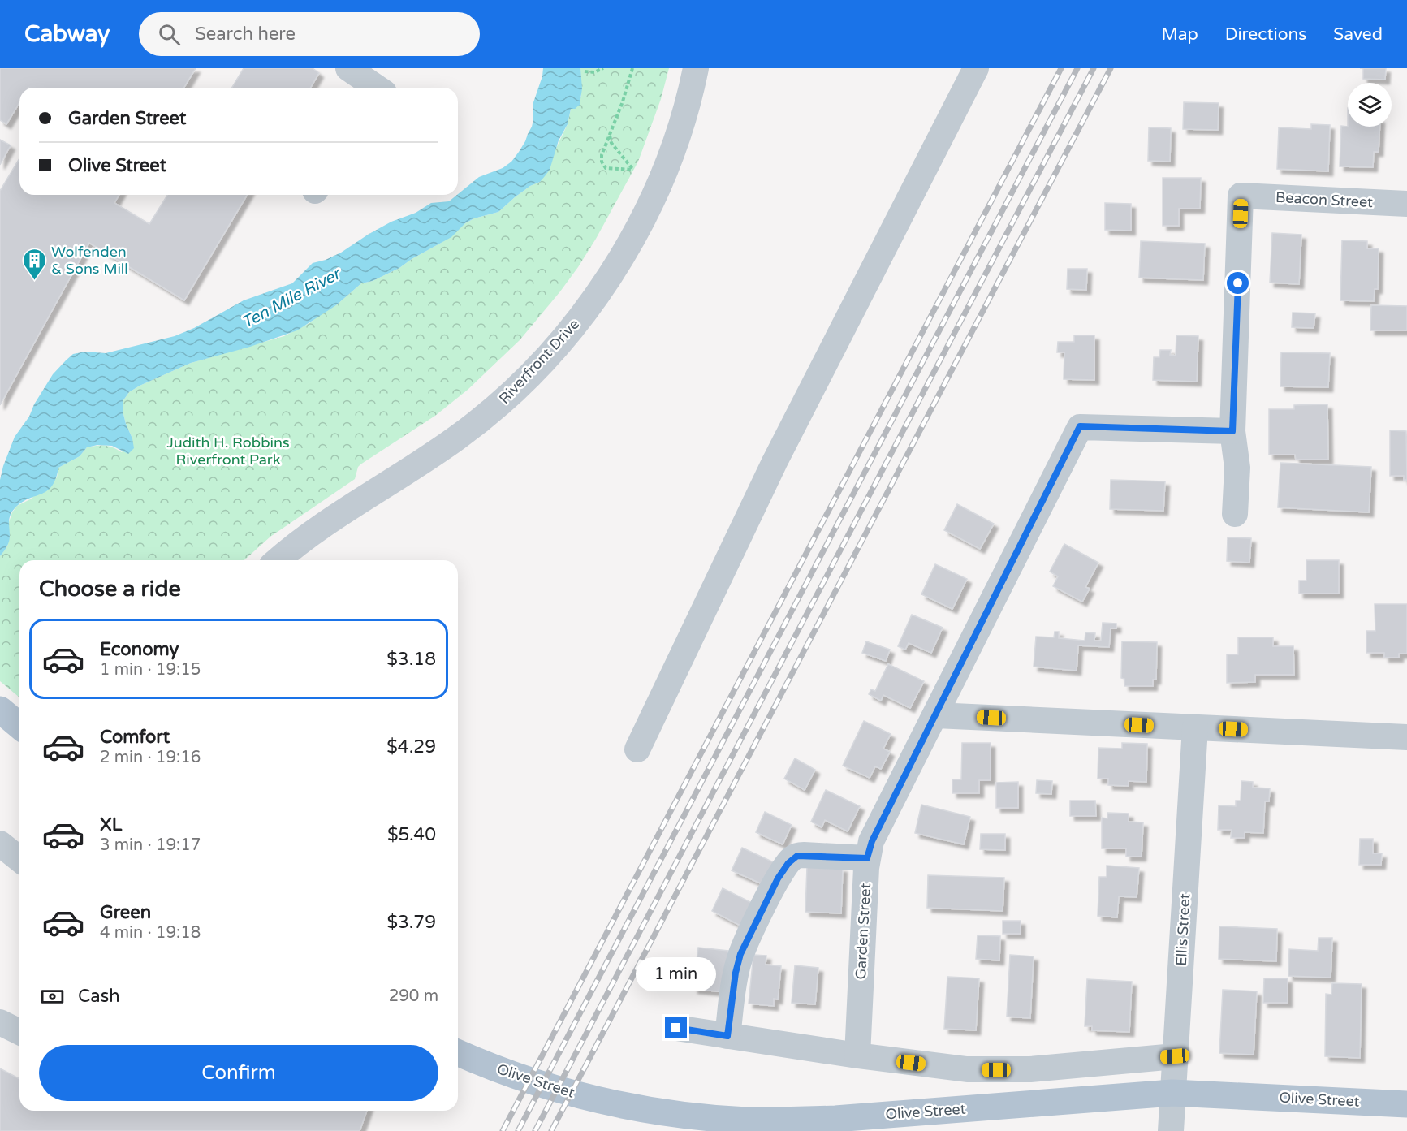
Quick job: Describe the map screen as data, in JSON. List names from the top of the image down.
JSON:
{
  "streets": {
    "main road": ["Olive Street"],
    "street": [
      "Beacon Street",
      "Riverfront Drive",
      "Ellis Street",
      "Garden Street"
    ]
  },
  "crossings": [
    ["Beacon Street", "Garden Street"],
    ["Ellis Street", "Olive Street"]
  ],
  "water": ["Ten Mile River"],
  "parks": ["Judith H. Robbins Riverfront Park"],
  "places": {
    "building": ["Wolfenden & Sons Mill"]
  },
  "page": {
    "header": "Cabway",
    "search": "Search here",
    "nav": ["Map", "Directions", "Saved"],
    "banner": ["Garden Street", "Olive Street"],
    "heading": "Choose a ride",
    "list": [
      {
        "name": "Economy",
        "note": "1 min · 19:15",
        "value": "$3.18"
      },
      {
        "name": "Comfort",
        "note": "2 min · 19:16",
        "value": "$4.29"
      },
      {
        "name": "XL",
        "note": "3 min · 19:17",
        "value": "$5.40"
      },
      {
        "name": "Green",
        "note": "4 min · 19:18",
        "value": "$3.79"
      }
    ],
    "bubble": "1 min",
    "pay": ["Cash", "290 m"],
    "buttons": "Confirm"
  }
}
